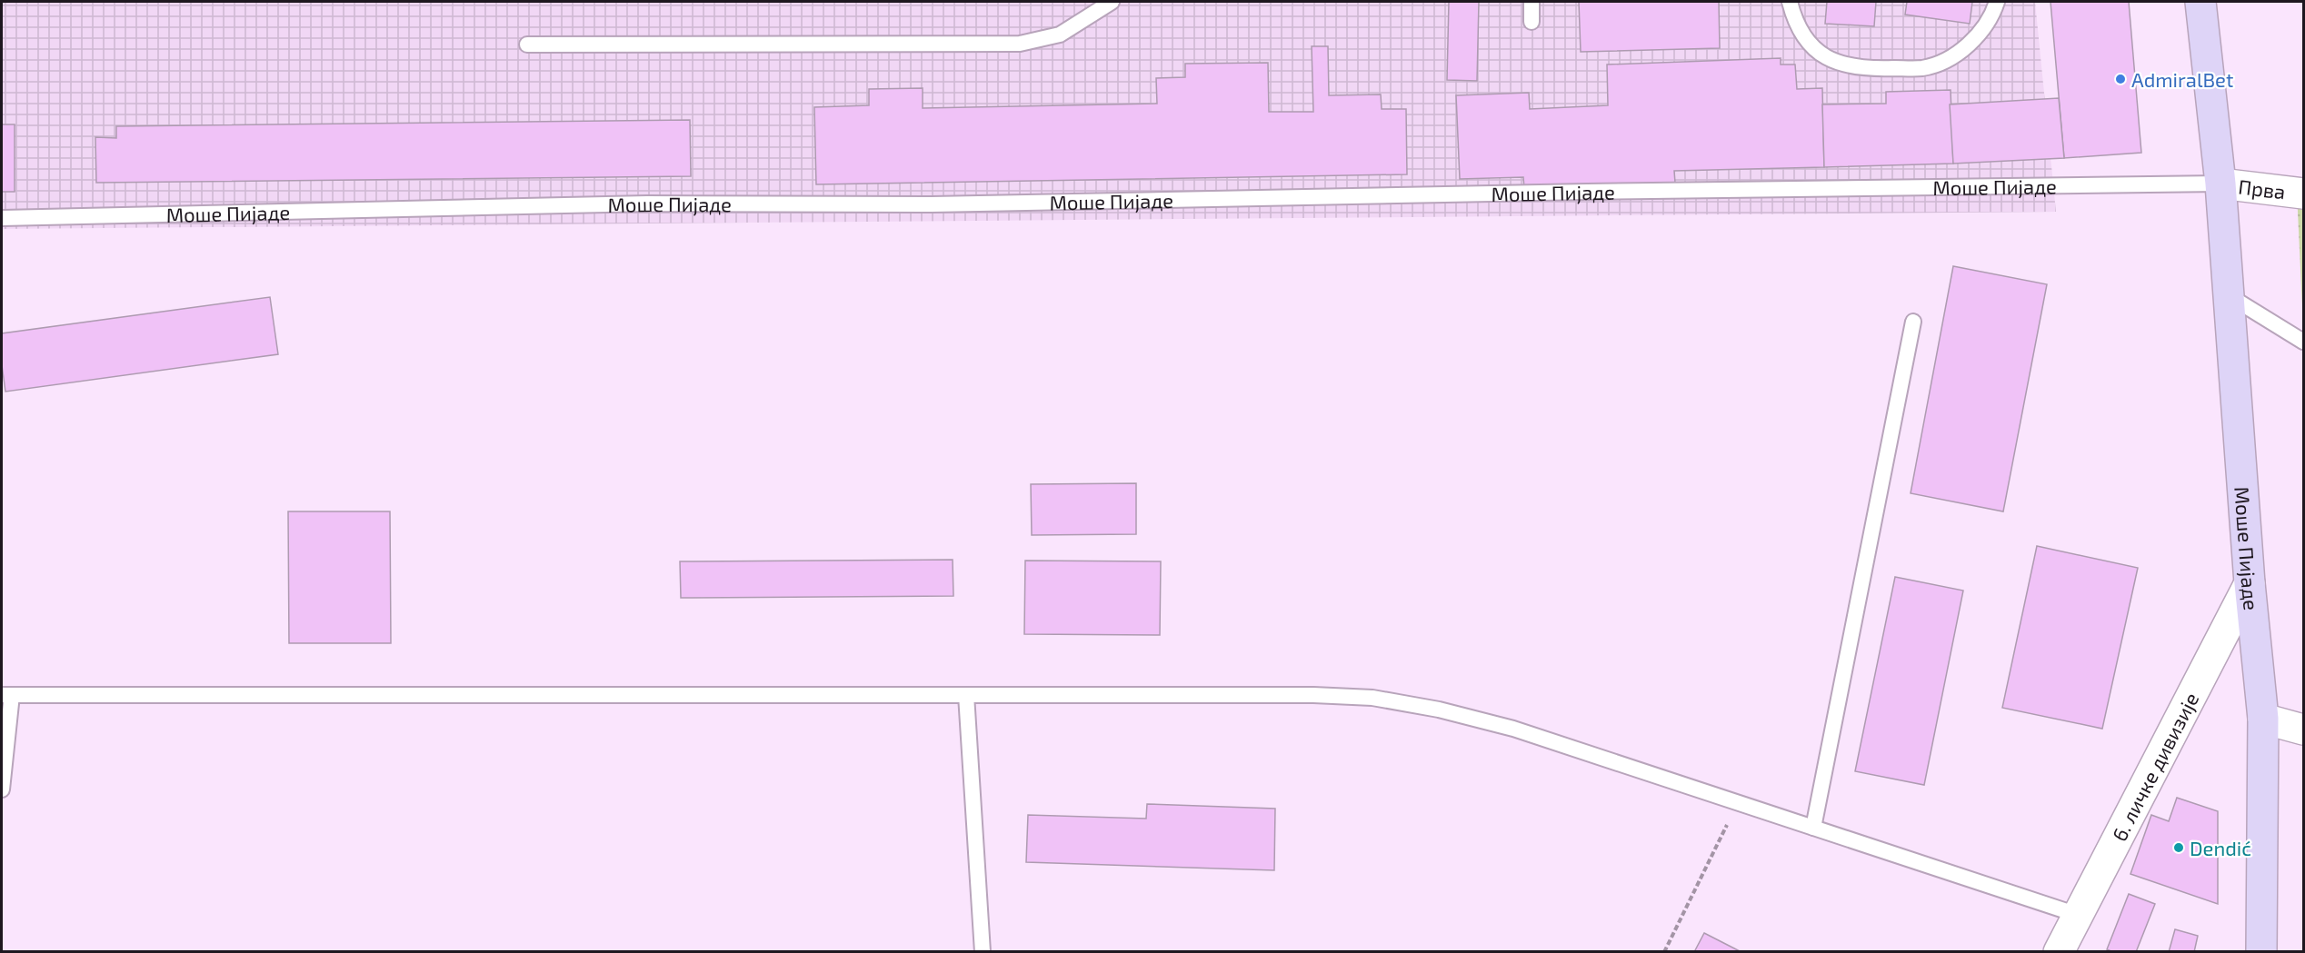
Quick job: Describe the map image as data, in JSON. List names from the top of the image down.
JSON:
{
  "streets": {
    "street": ["Моше Пијаде", "Прва", "6. личке дивизије"]
  },
  "crossings": [
    ["Моше Пијаде", "Прва"],
    ["Моше Пијаде", "6. личке дивизије"]
  ],
  "places": ["AdmiralBet", "Dendić"]
}
